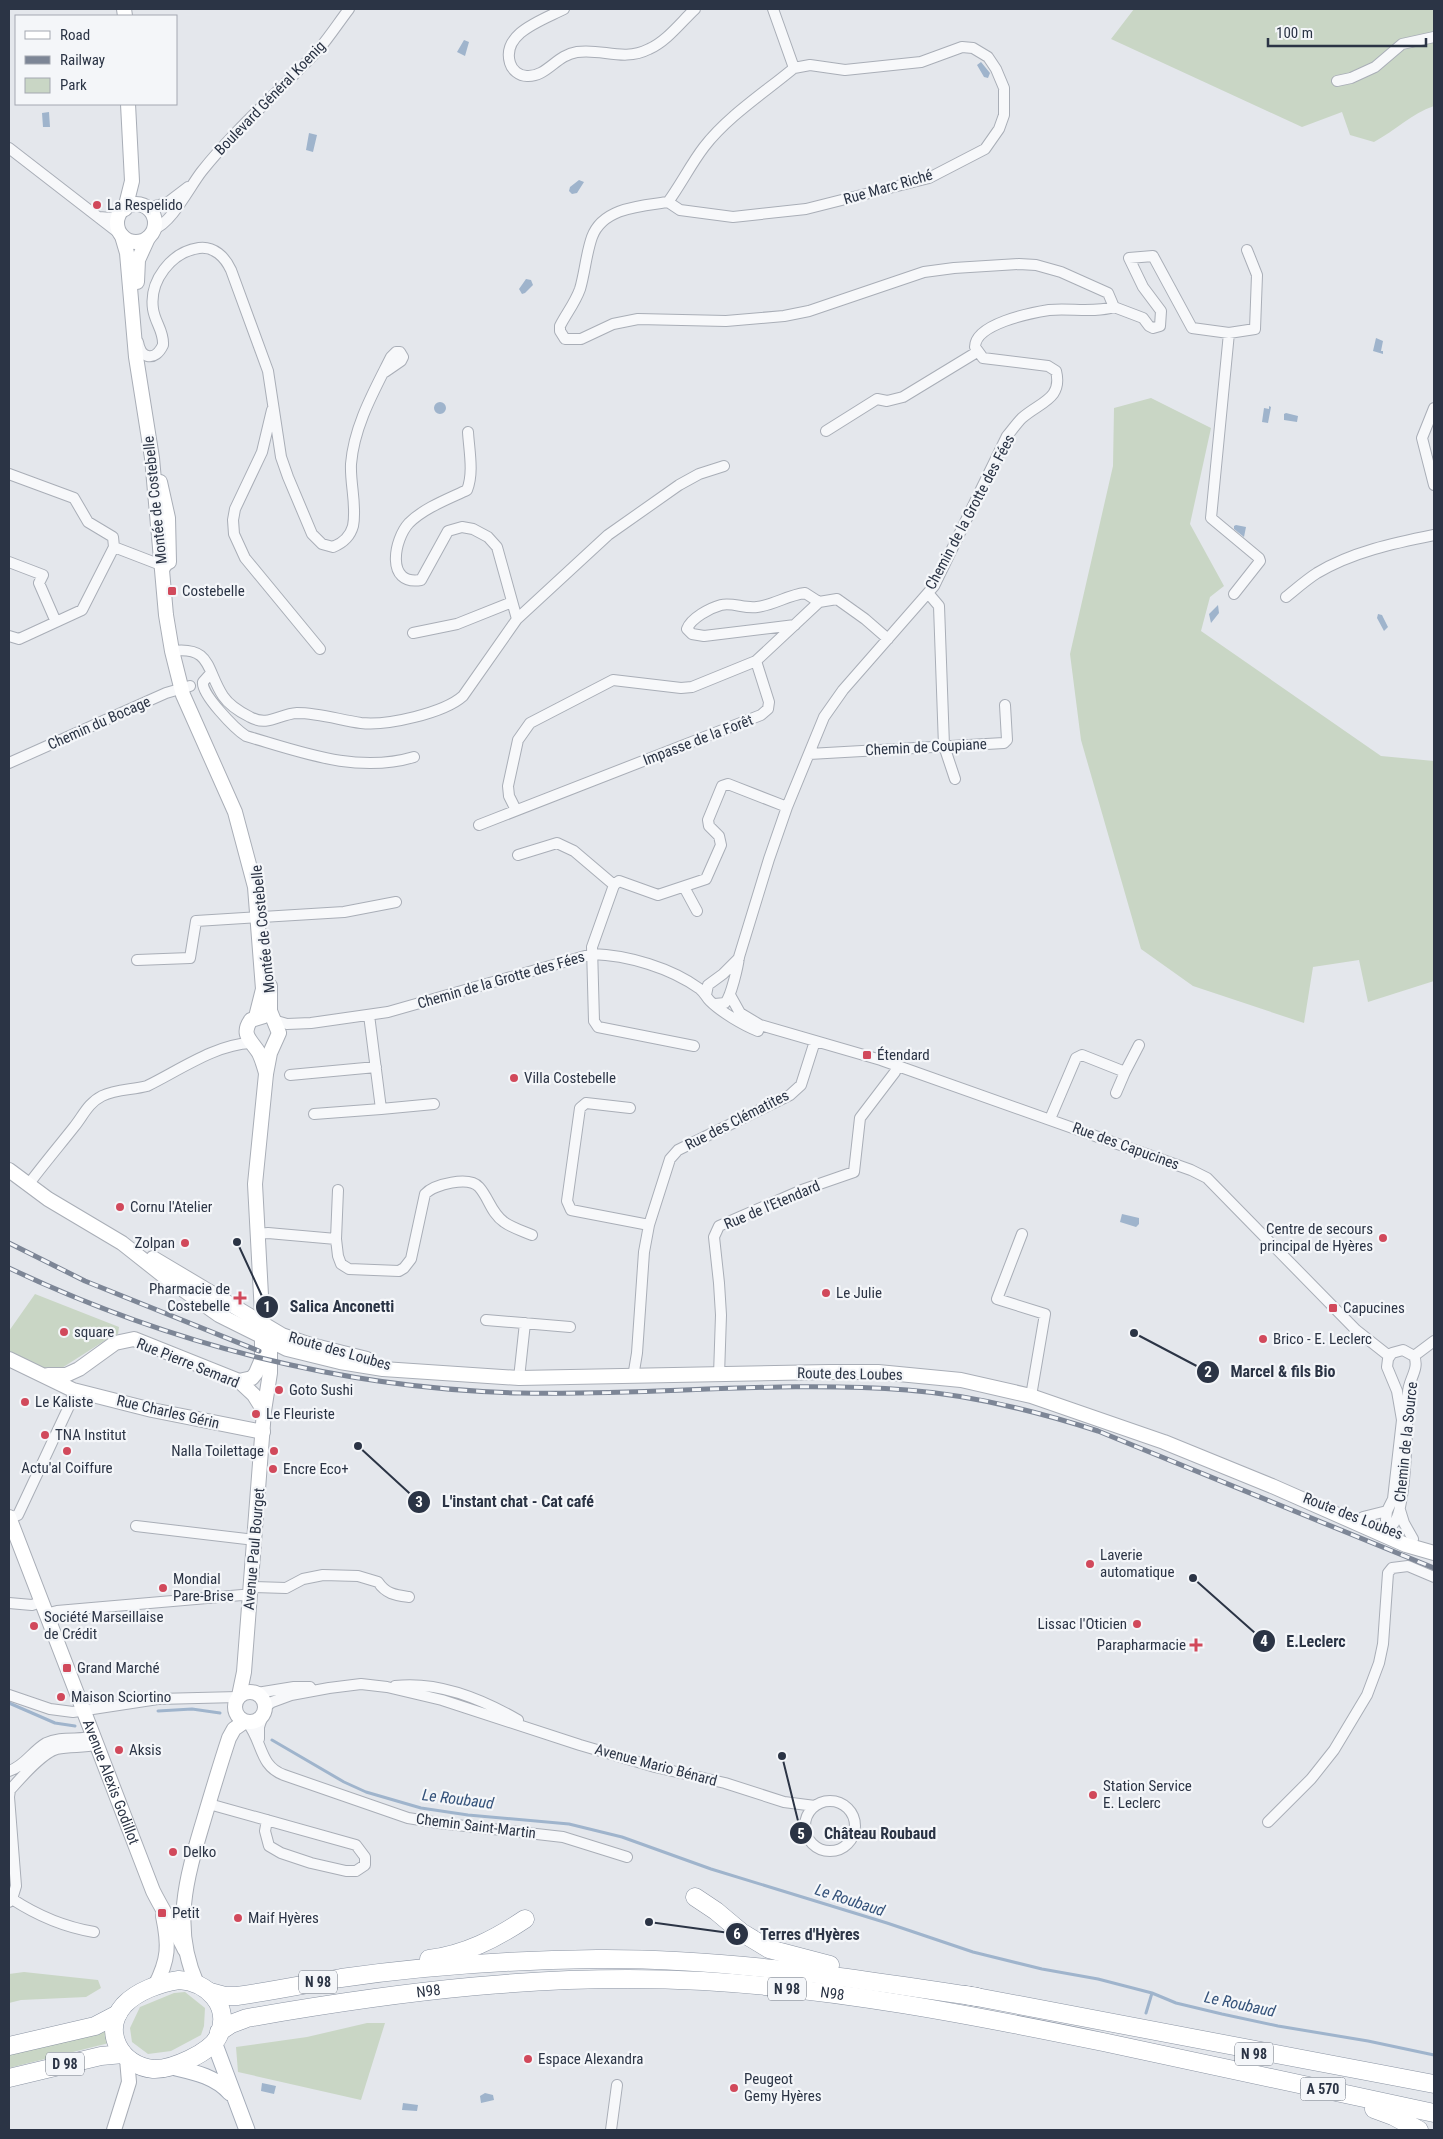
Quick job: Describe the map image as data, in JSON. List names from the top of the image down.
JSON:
{
  "streets": {
    "highway": [
      "N 98",
      "N98",
      "D 98",
      "A 570"
    ],
    "main road": [
      "Montée de Costebelle",
      "Route des Loubes",
      "Rue Pierre Semard",
      "Rue Charles Gérin",
      "Avenue Paul Bourget",
      "Avenue Alexis Godillot"
    ],
    "street": [
      "Boulevard Général Koenig",
      "Rue Marc Riché",
      "Chemin de la Grotte des Fées",
      "Chemin du Bocage",
      "Impasse de la Forêt",
      "Chemin de Coupiane",
      "Rue des Clématites",
      "Rue des Capucines",
      "Rue de l'Etendard",
      "Chemin de la Source",
      "Avenue Mario Bénard",
      "Chemin Saint-Martin"
    ]
  },
  "crossings": [
    ["Boulevard Général Koenig", "Montée de Costebelle"],
    ["Montée de Costebelle", "Chemin de la Grotte des Fées"],
    ["Montée de Costebelle", "Chemin du Bocage"],
    ["Montée de Costebelle", "Route des Loubes"],
    ["Montée de Costebelle", "Avenue Paul Bourget"],
    ["Chemin de la Grotte des Fées", "Chemin de Coupiane"],
    ["Chemin de la Grotte des Fées", "Rue des Capucines"],
    ["Rue des Clématites", "Rue des Capucines"],
    ["Rue des Clématites", "Route des Loubes"],
    ["Rue des Capucines", "Rue de l'Etendard"],
    ["Rue des Capucines", "Chemin de la Source"],
    ["Rue de l'Etendard", "Route des Loubes"],
    ["Route des Loubes", "Chemin de la Source"],
    ["Route des Loubes", "Avenue Paul Bourget"],
    ["Rue Pierre Semard", "Rue Charles Gérin"],
    ["Rue Pierre Semard", "Avenue Paul Bourget"],
    ["Rue Charles Gérin", "Avenue Paul Bourget"],
    ["Avenue Paul Bourget", "Avenue Mario Bénard"],
    ["Avenue Paul Bourget", "Chemin Saint-Martin"],
    ["Avenue Mario Bénard", "Chemin Saint-Martin"],
    ["Avenue Alexis Godillot", "N 98"],
    ["Avenue Alexis Godillot", "N98"],
    ["Avenue Alexis Godillot", "D 98"],
    ["N 98", "N98"],
    ["N 98", "D 98"],
    ["N98", "D 98"],
    ["N98", "A 570"]
  ],
  "water": ["Le Roubaud"],
  "places": {
    "other": [
      "La Respelido",
      "Villa Costebelle",
      "Cornu l'Atelier",
      "Centre de secours principal de Hyères",
      "Salica Anconetti",
      "Zolpan",
      "Le Julie",
      "square",
      "Marcel & fils Bio",
      "Brico - E. Leclerc",
      "Goto Sushi",
      "Le Kaliste",
      "Le Fleuriste",
      "TNA Institut",
      "L'instant chat - Cat café",
      "Actu'al Coiffure",
      "Nalla Toilettage",
      "Encre Eco+",
      "Laverie automatique",
      "E.Leclerc",
      "Mondial Pare-Brise",
      "Lissac l'Oticien",
      "Société Marseillaise de Crédit",
      "Maison Sciortino",
      "Aksis",
      "Château Roubaud",
      "Station Service E. Leclerc",
      "Delko",
      "Maif Hyères",
      "Terres d'Hyères",
      "Espace Alexandra",
      "Peugeot Gemy Hyères"
    ],
    "transit": [
      "Costebelle",
      "Étendard",
      "Capucines",
      "Grand Marché",
      "Petit"
    ],
    "health": ["Pharmacie de Costebelle", "Parapharmacie"]
  },
  "legend": ["Road", "Railway", "Park"],
  "scale_bar": "100 m"
}
